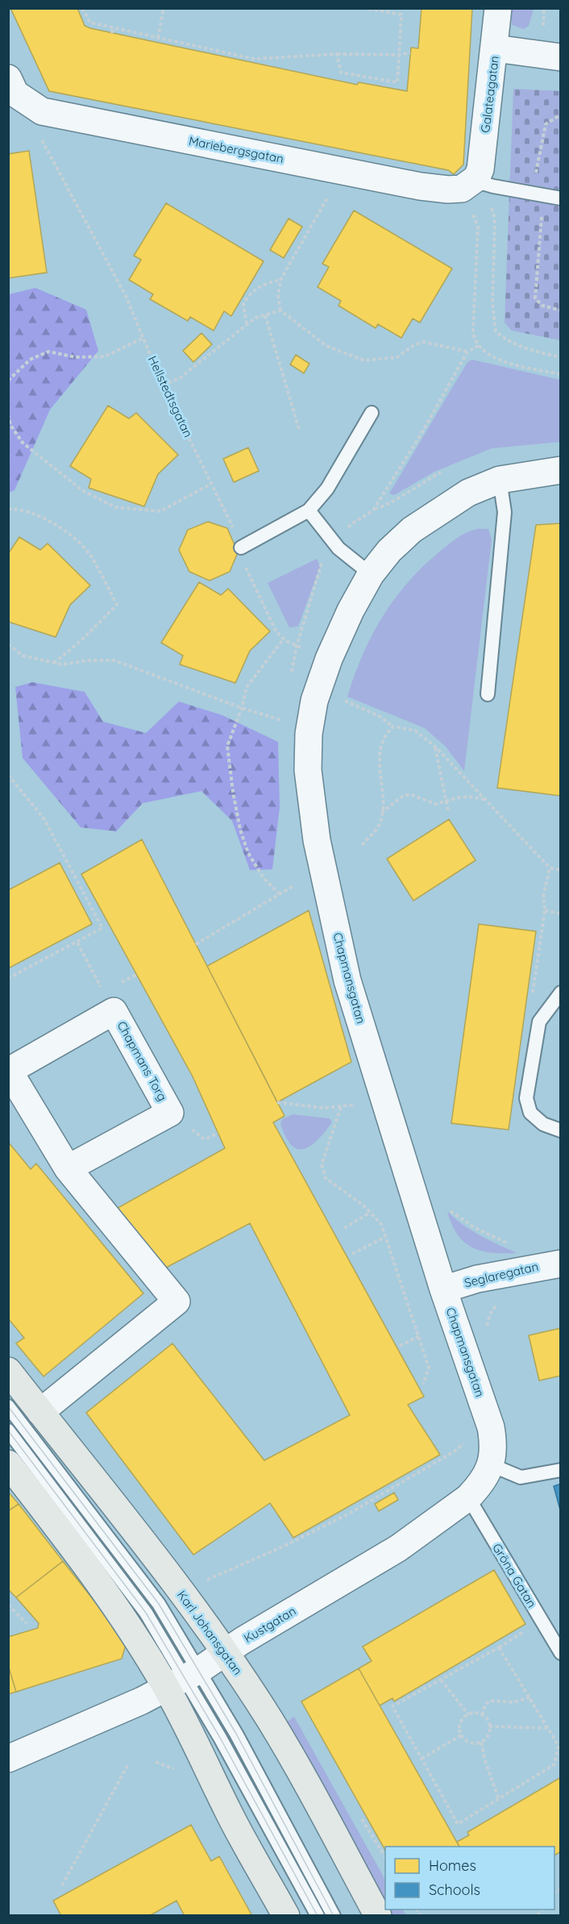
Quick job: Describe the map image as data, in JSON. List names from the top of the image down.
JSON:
{
  "streets": {
    "street": [
      "Galateagatan",
      "Mariebergsgatan",
      "Chapmansgatan",
      "Chapmans Torg",
      "Seglaregatan",
      "Kustgatan",
      "Karl Johansgatan"
    ],
    "lane": ["Gröna Gatan"],
    "path": ["Hellstedtsgatan"]
  },
  "crossings": [
    ["Galateagatan", "Mariebergsgatan"],
    ["Mariebergsgatan", "Hellstedtsgatan"],
    ["Hellstedtsgatan", "Chapmansgatan"],
    ["Chapmansgatan", "Seglaregatan"],
    ["Chapmansgatan", "Gröna Gatan"],
    ["Chapmansgatan", "Kustgatan"],
    ["Chapmans Torg", "Karl Johansgatan"],
    ["Gröna Gatan", "Kustgatan"],
    ["Kustgatan", "Karl Johansgatan"]
  ],
  "legend": ["Homes", "Schools"]
}
